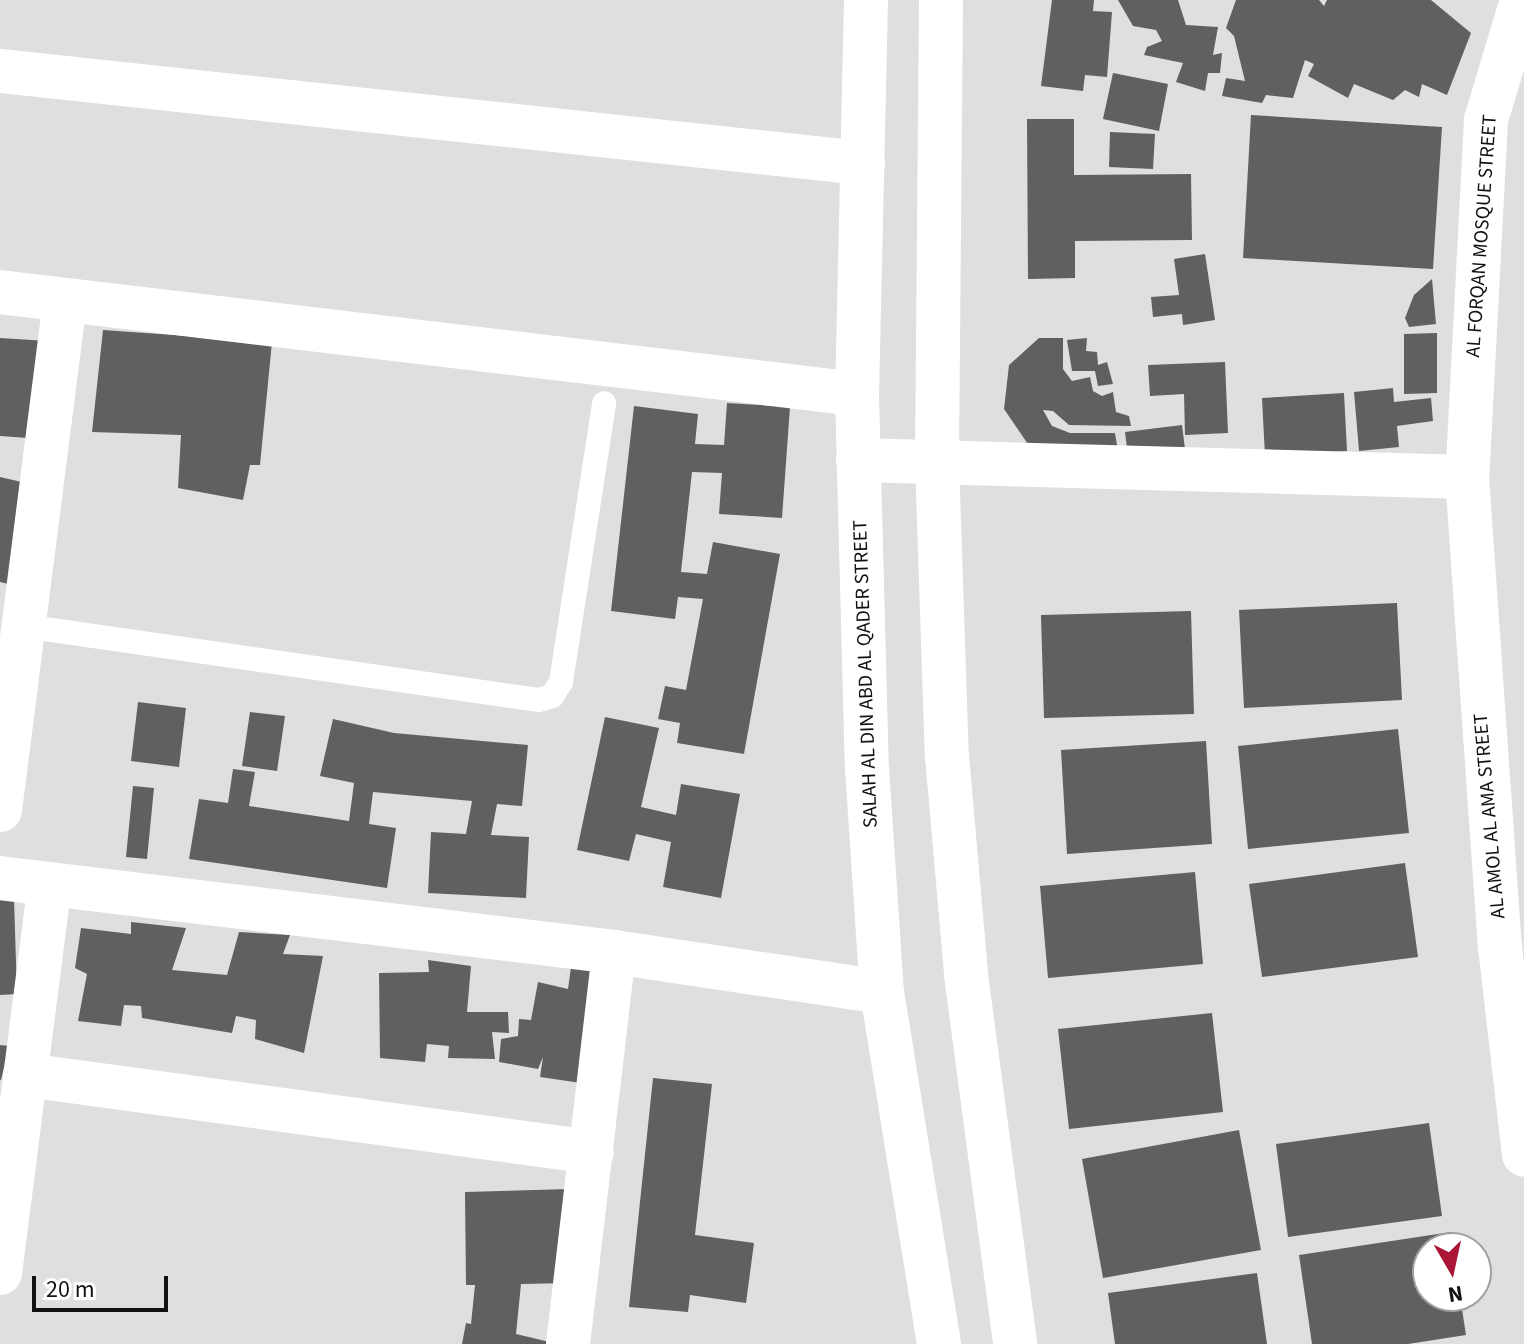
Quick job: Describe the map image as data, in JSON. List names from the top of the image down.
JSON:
{
  "streets": {
    "street": ["AL FORQAN MOSQUE STREET", "SALAH AL DIN ABD AL QADER STREET", "AL AMOL AL AMA STREET"]
  },
  "crossings": [
    ["AL FORQAN MOSQUE STREET", "AL AMOL AL AMA STREET"]
  ],
  "scale_bar": "20 m",
  "north": "bottom"
}
